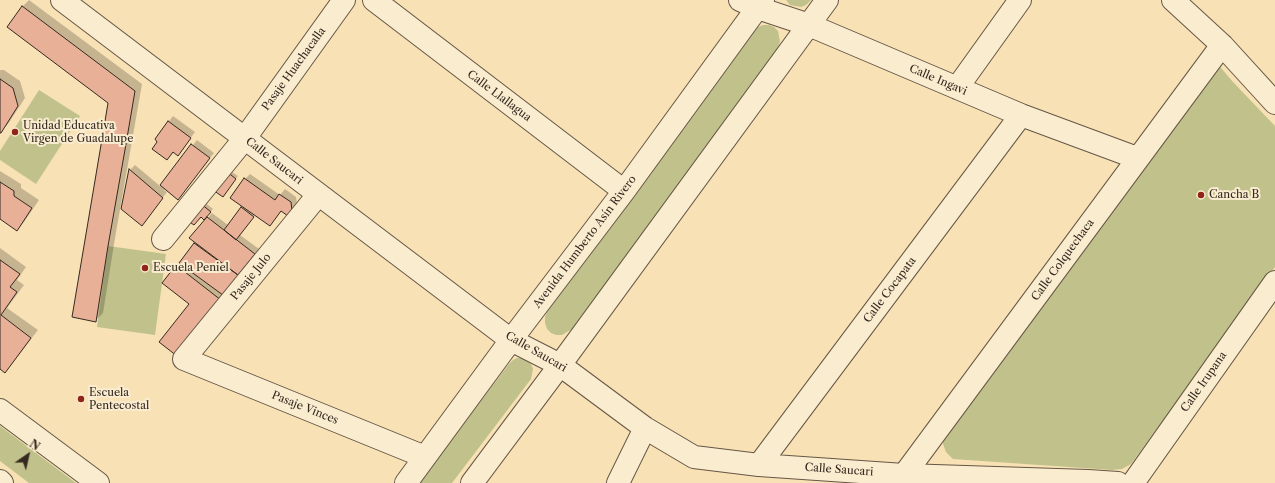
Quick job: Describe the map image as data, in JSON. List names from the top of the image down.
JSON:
{
  "streets": {
    "street": [
      "Pasaje Huachacalla",
      "Calle Ingavi",
      "Calle Llallagua",
      "Calle Saucari",
      "Avenida Humberto Asín Rivero",
      "Calle Colquechaca",
      "Pasaje Julo",
      "Calle Cocapata",
      "Calle Irupana",
      "Pasaje Vinces"
    ]
  },
  "crossings": [
    ["Pasaje Huachacalla", "Calle Saucari"],
    ["Calle Ingavi", "Avenida Humberto Asín Rivero"],
    ["Calle Ingavi", "Calle Colquechaca"],
    ["Calle Ingavi", "Calle Cocapata"],
    ["Calle Llallagua", "Avenida Humberto Asín Rivero"],
    ["Calle Saucari", "Avenida Humberto Asín Rivero"],
    ["Calle Saucari", "Calle Colquechaca"],
    ["Calle Saucari", "Pasaje Julo"],
    ["Calle Saucari", "Calle Cocapata"],
    ["Avenida Humberto Asín Rivero", "Pasaje Vinces"],
    ["Pasaje Julo", "Pasaje Vinces"]
  ],
  "places": [
    "Unidad Educativa Virgen de Guadalupe",
    "Cancha B",
    "Escuela Peniel",
    "Escuela Pentecostal"
  ],
  "north": "top right"
}
